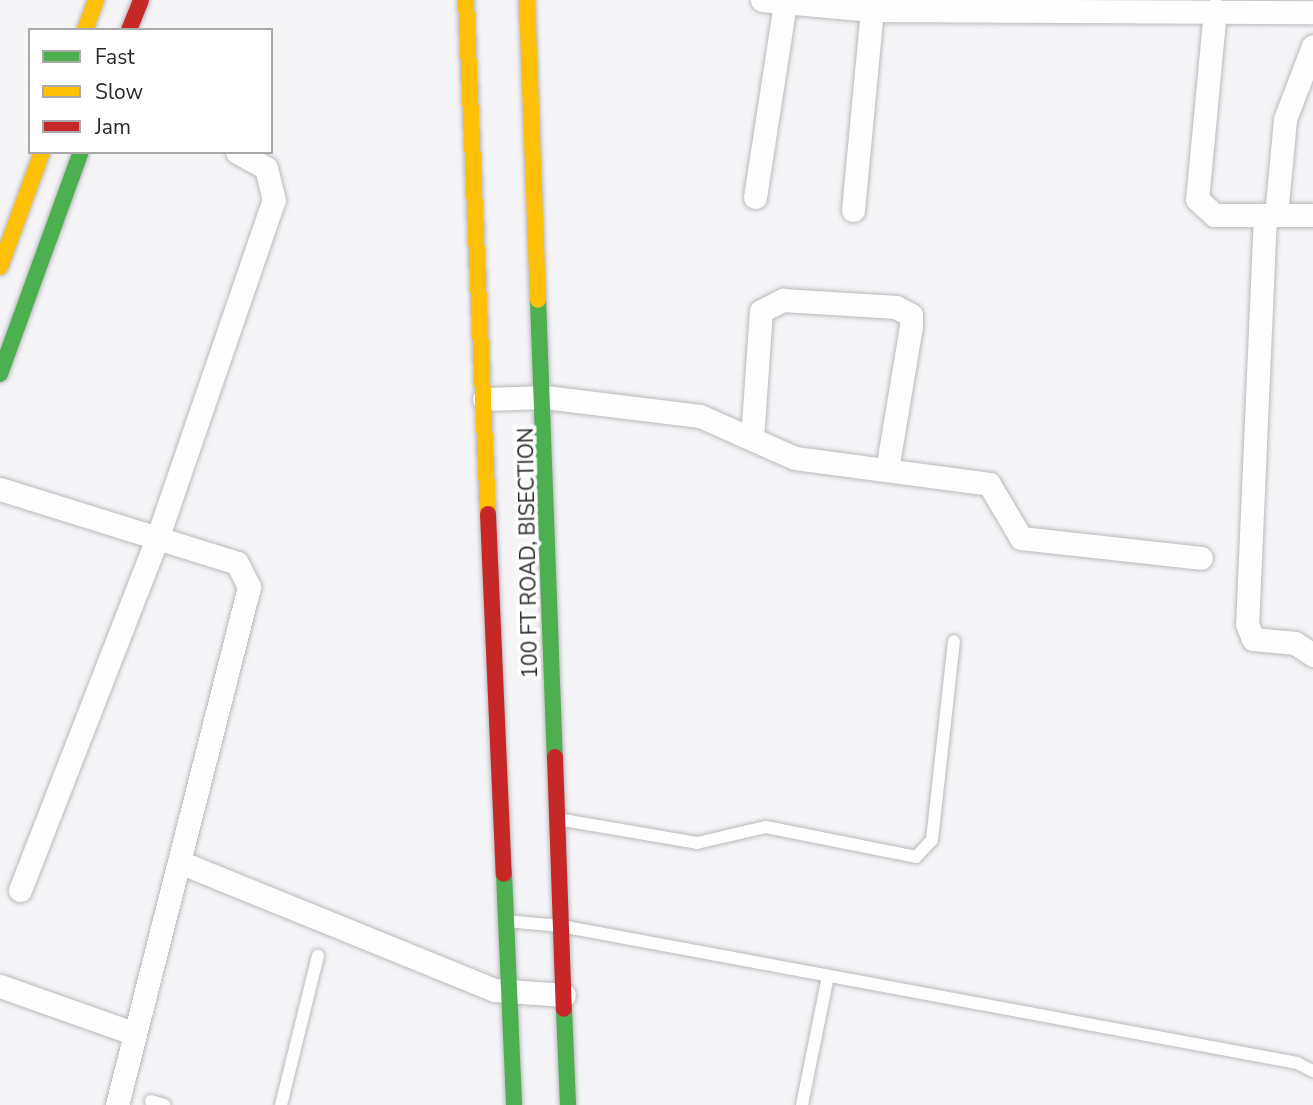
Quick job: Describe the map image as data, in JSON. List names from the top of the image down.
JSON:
{
  "streets": {
    "street": ["100 FT ROAD, BISECTION"]
  },
  "legend": ["Fast", "Slow", "Jam"]
}
